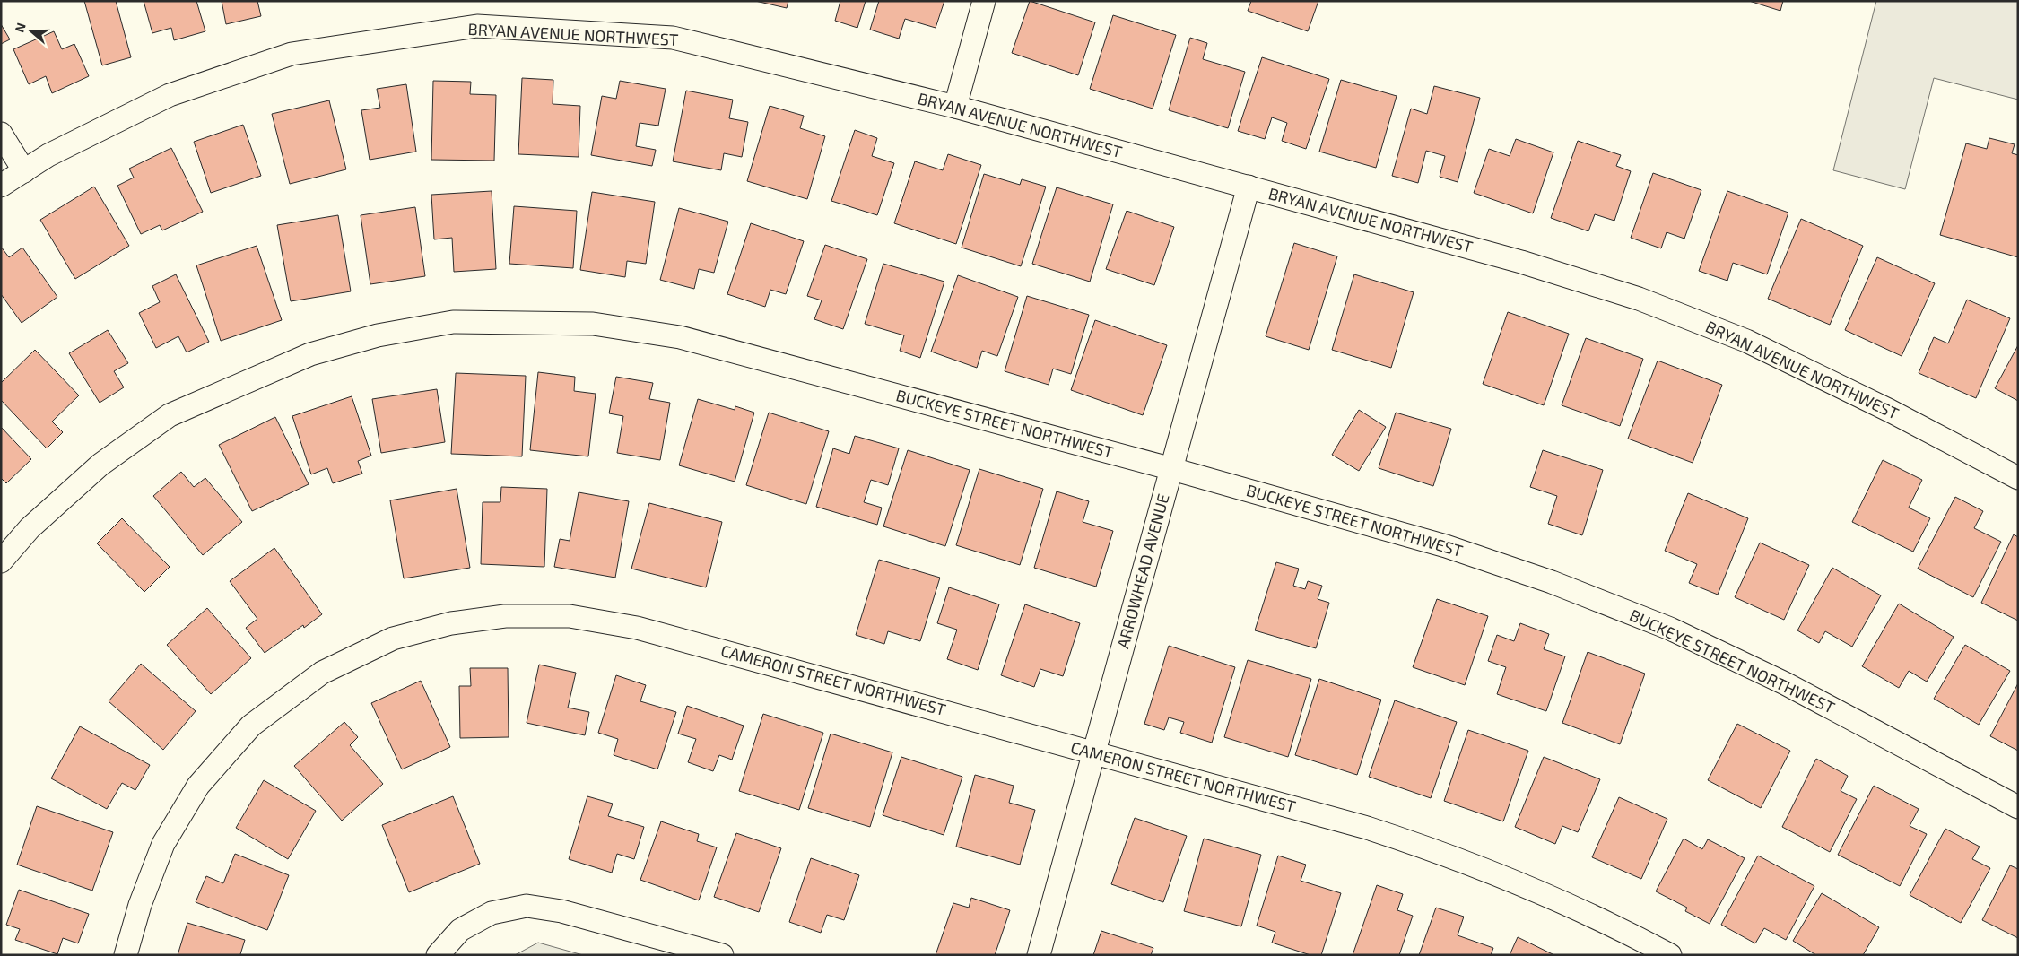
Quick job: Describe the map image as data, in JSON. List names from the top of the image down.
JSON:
{
  "streets": {
    "street": [
      "BRYAN AVENUE NORTHWEST",
      "BUCKEYE STREET NORTHWEST",
      "ARROWHEAD AVENUE",
      "CAMERON STREET NORTHWEST"
    ]
  },
  "crossings": [
    ["BRYAN AVENUE NORTHWEST", "ARROWHEAD AVENUE"],
    ["BUCKEYE STREET NORTHWEST", "ARROWHEAD AVENUE"],
    ["ARROWHEAD AVENUE", "CAMERON STREET NORTHWEST"]
  ],
  "north": "left"
}
